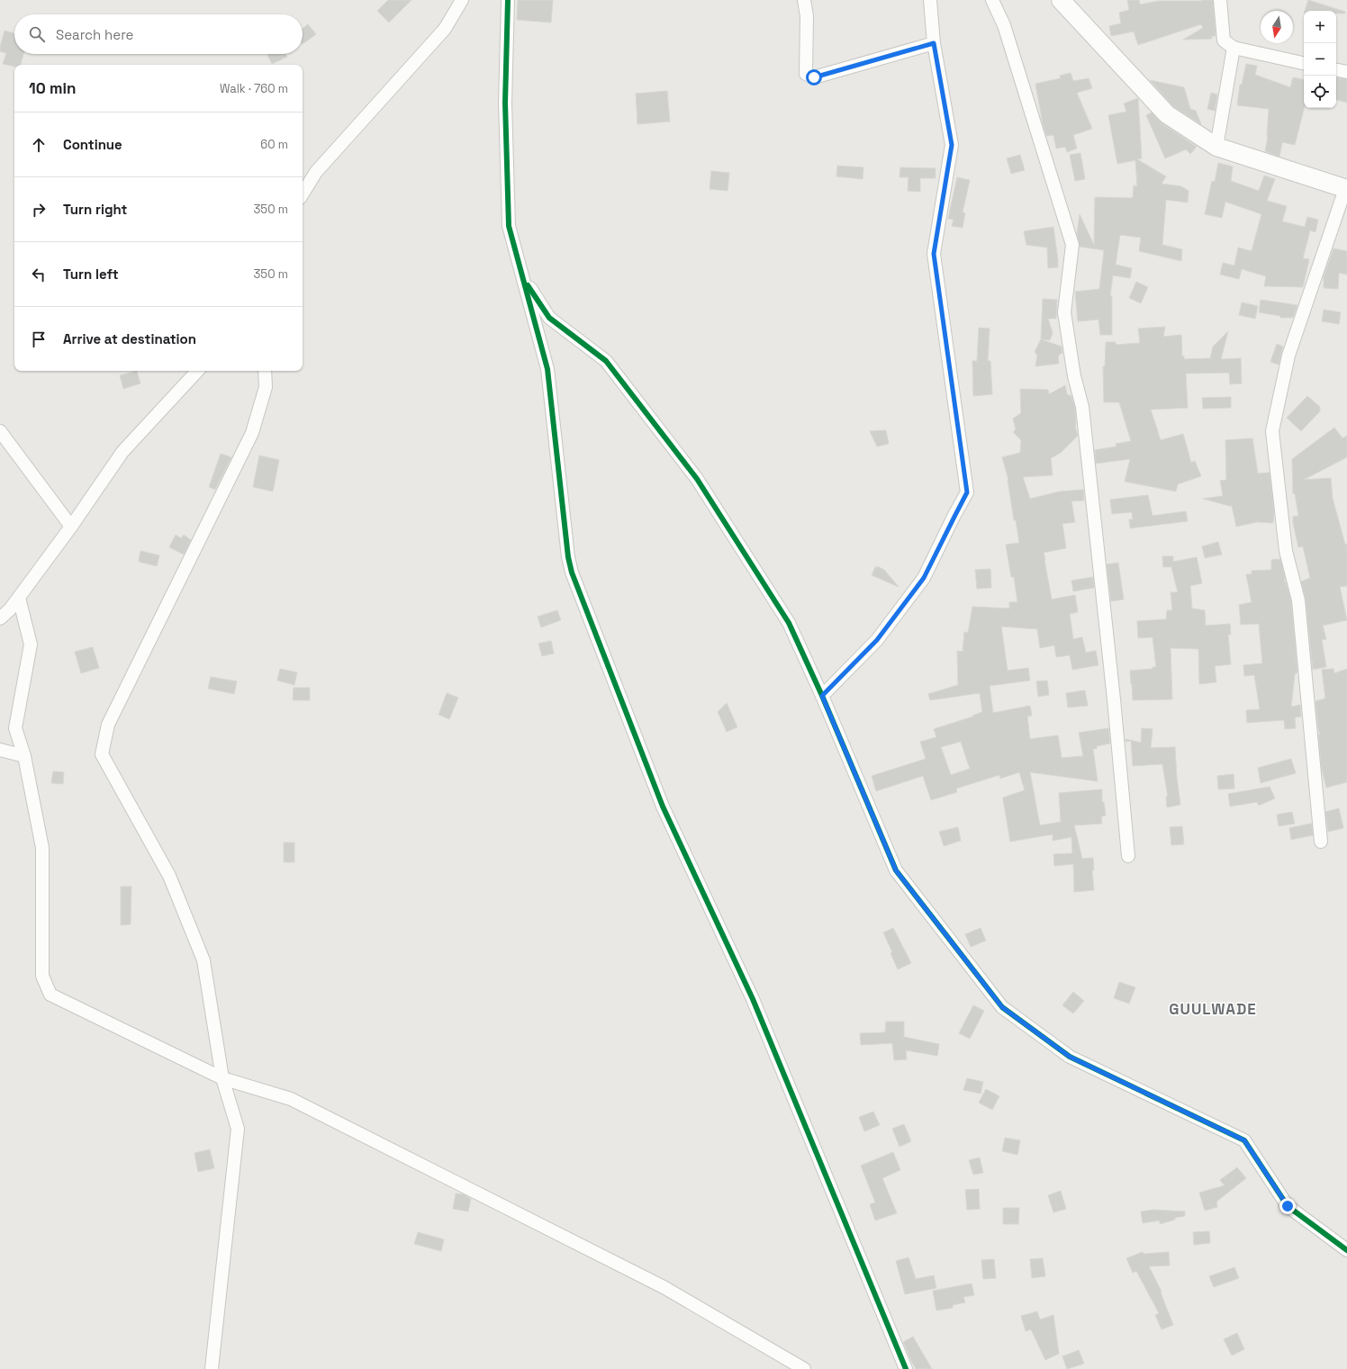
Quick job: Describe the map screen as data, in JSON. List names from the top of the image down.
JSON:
{
  "districts": ["GUULWADE"],
  "north": "bottom",
  "page": {
    "map_buttons": ["+", "−"],
    "search": "Search here",
    "heading": ["10 min", "Walk · 760 m"],
    "list": [
      ["Continue", "60 m"],
      ["Turn right", "350 m"],
      ["Turn left", "350 m"],
      "Arrive at destination"
    ]
  }
}
